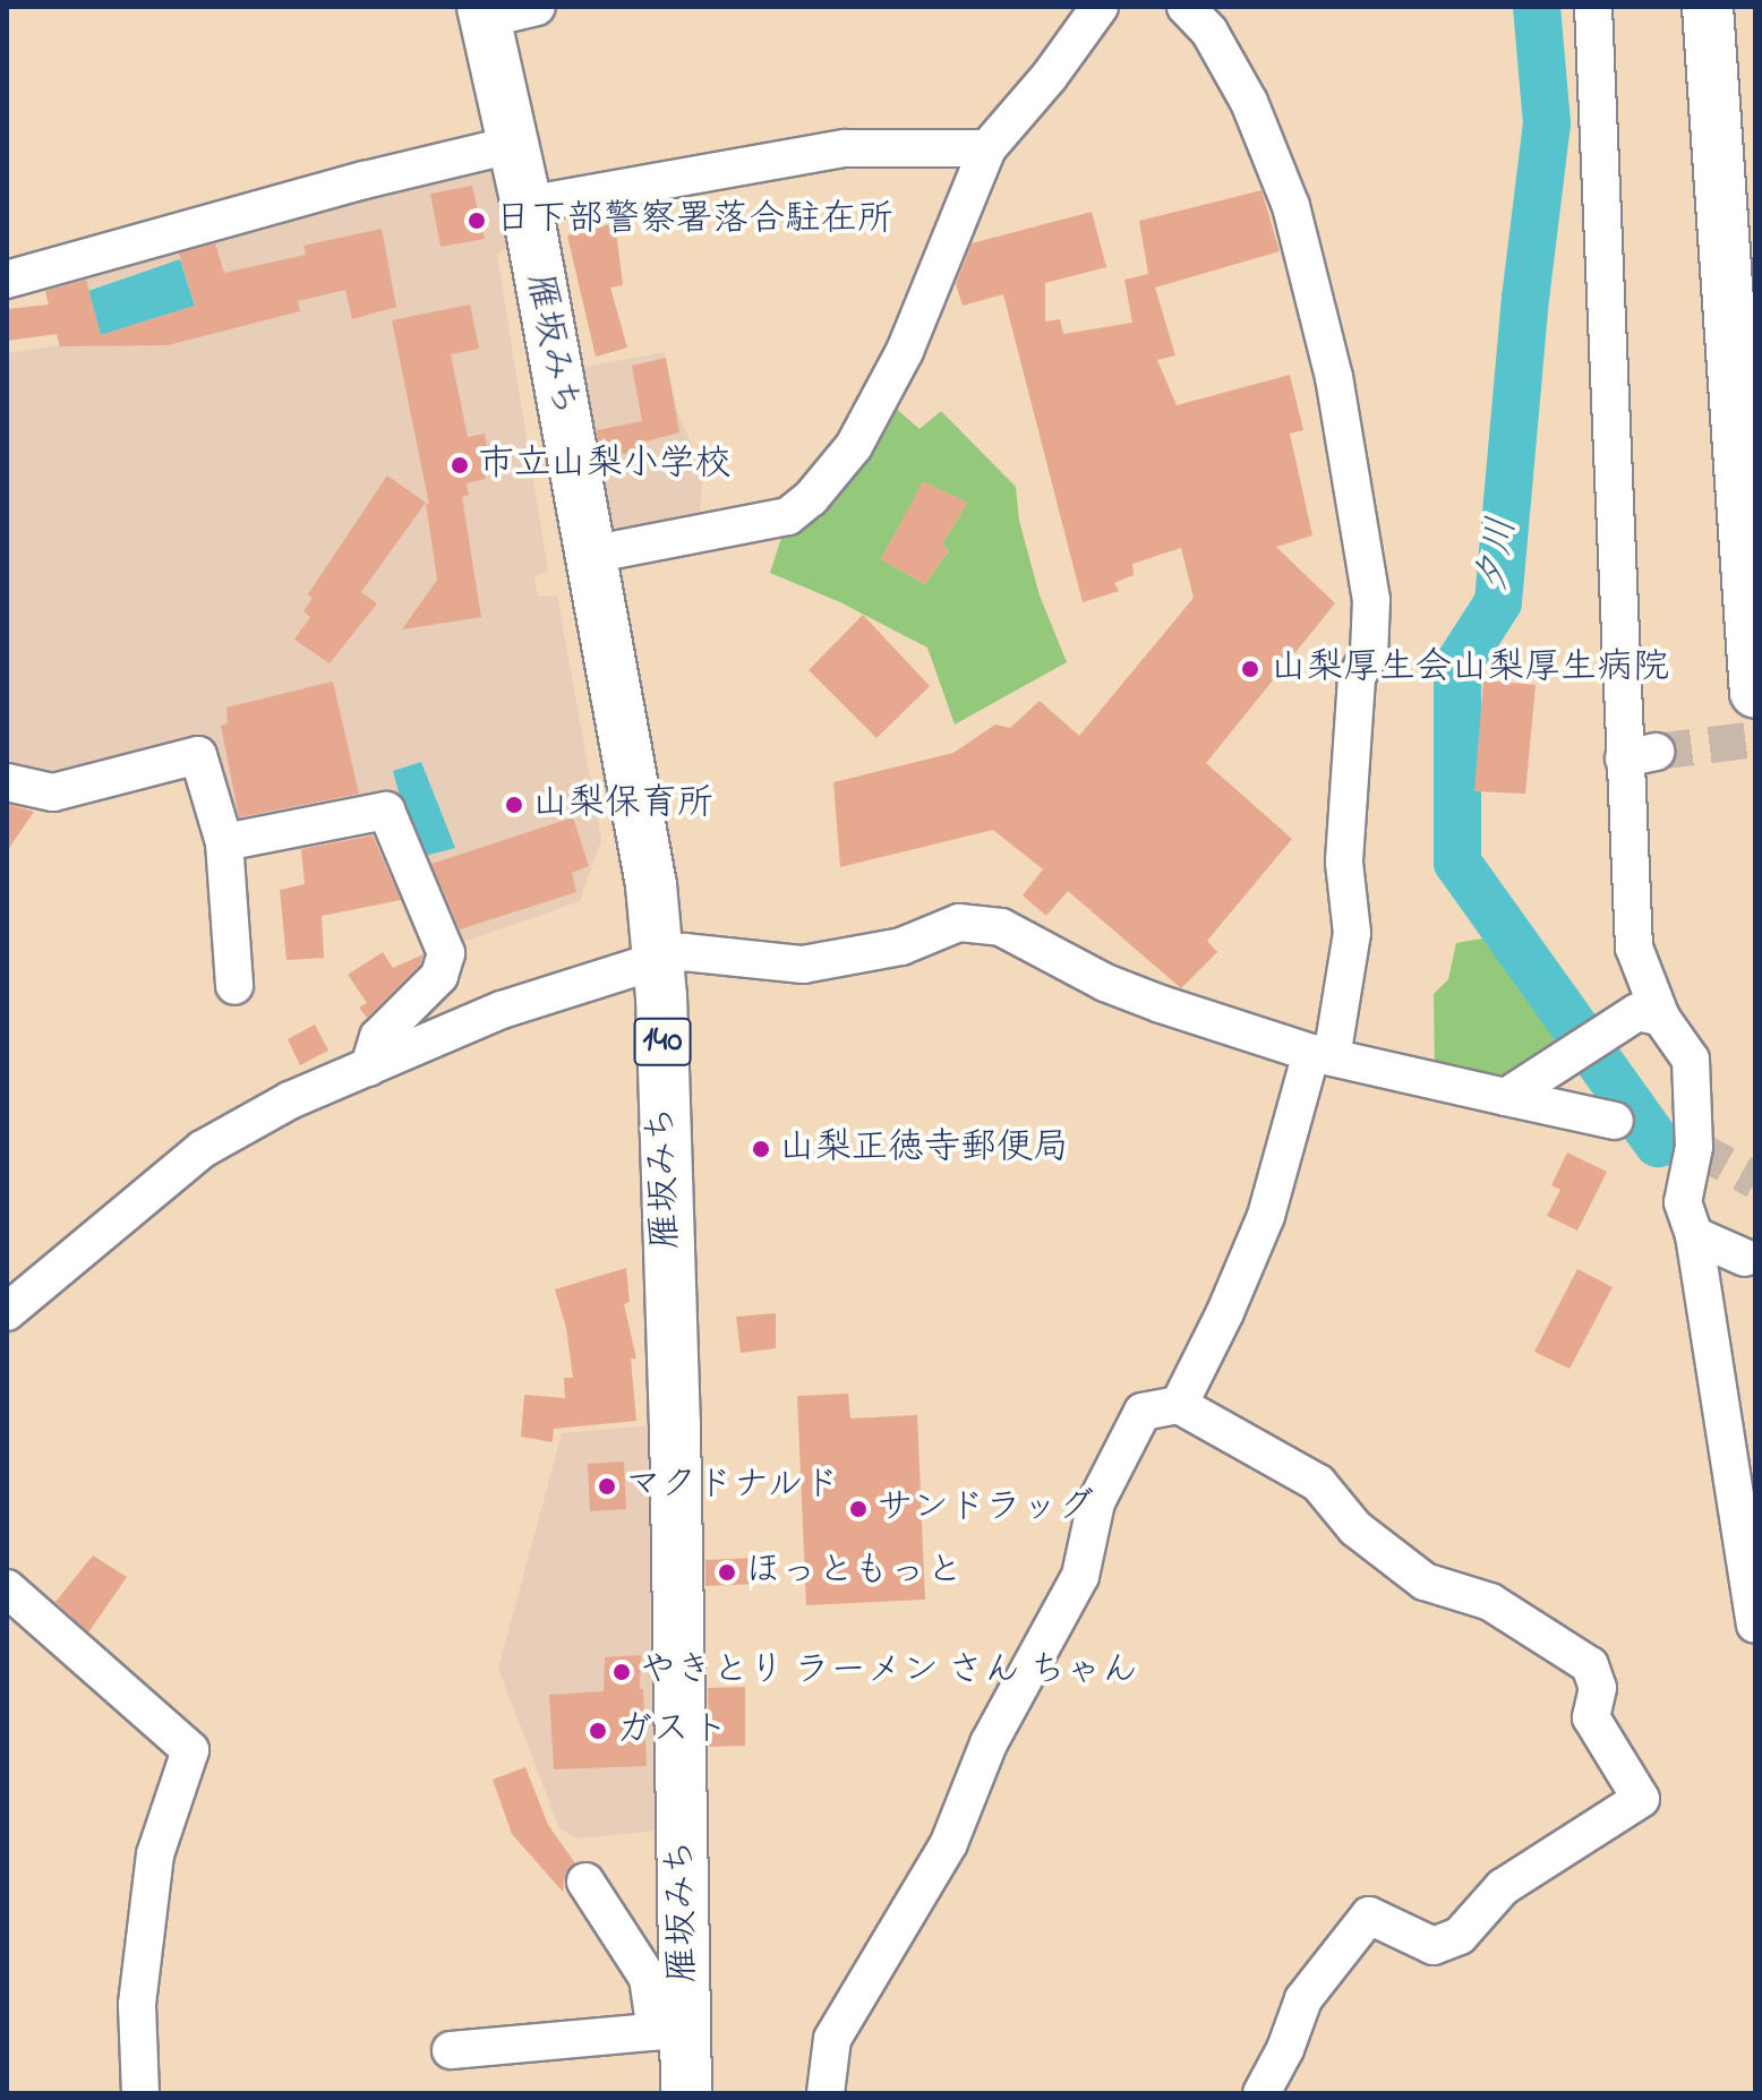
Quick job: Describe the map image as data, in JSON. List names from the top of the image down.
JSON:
{
  "streets": {
    "highway": ["雁坂みち", "140"]
  },
  "water": ["夕川"],
  "places": [
    "日下部警察署落合駐在所",
    "市立山梨小学校",
    "山梨厚生会山梨厚生病院",
    "山梨保育所",
    "山梨正徳寺郵便局",
    "マクドナルド",
    "サンドラッグ",
    "ほっともっと",
    "やきとり ラーメン さん ちゃん",
    "ガスト"
  ]
}
